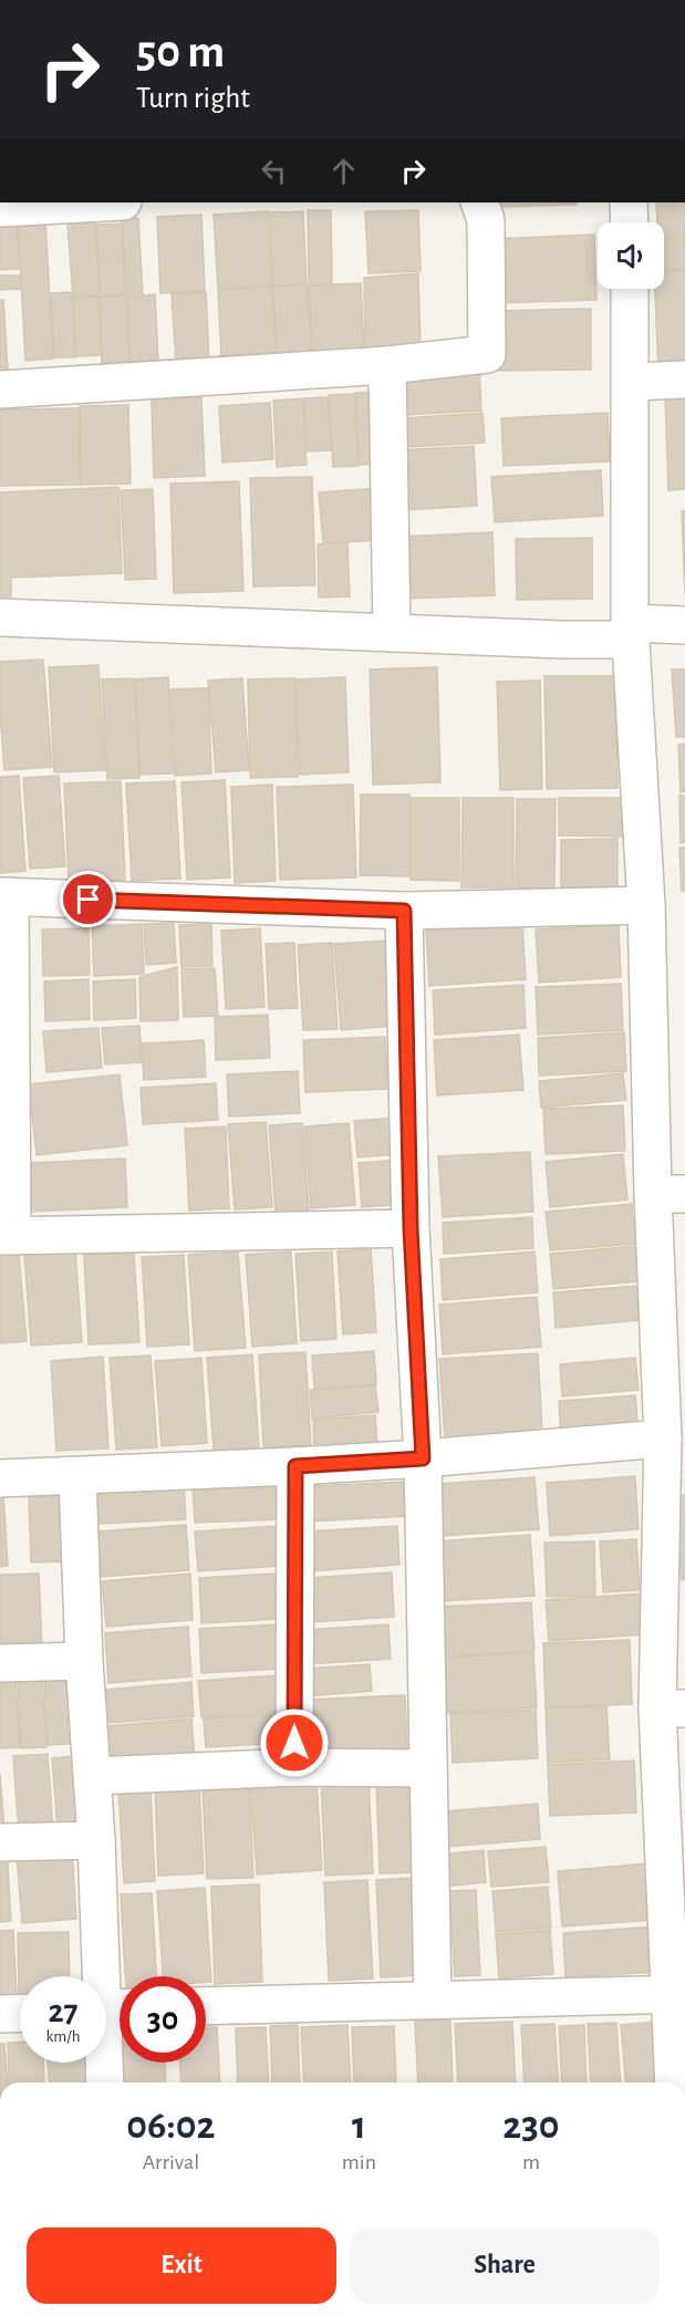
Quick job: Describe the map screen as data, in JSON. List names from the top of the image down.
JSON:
{
  "page": {
    "turn": ["50 m", "Turn right"],
    "speed": "27 km/h",
    "limit": "30",
    "eta": [
      "06:02",
      "Arrival",
      "1",
      "min",
      "230",
      "m"
    ],
    "buttons": ["Exit", "Share"]
  }
}
